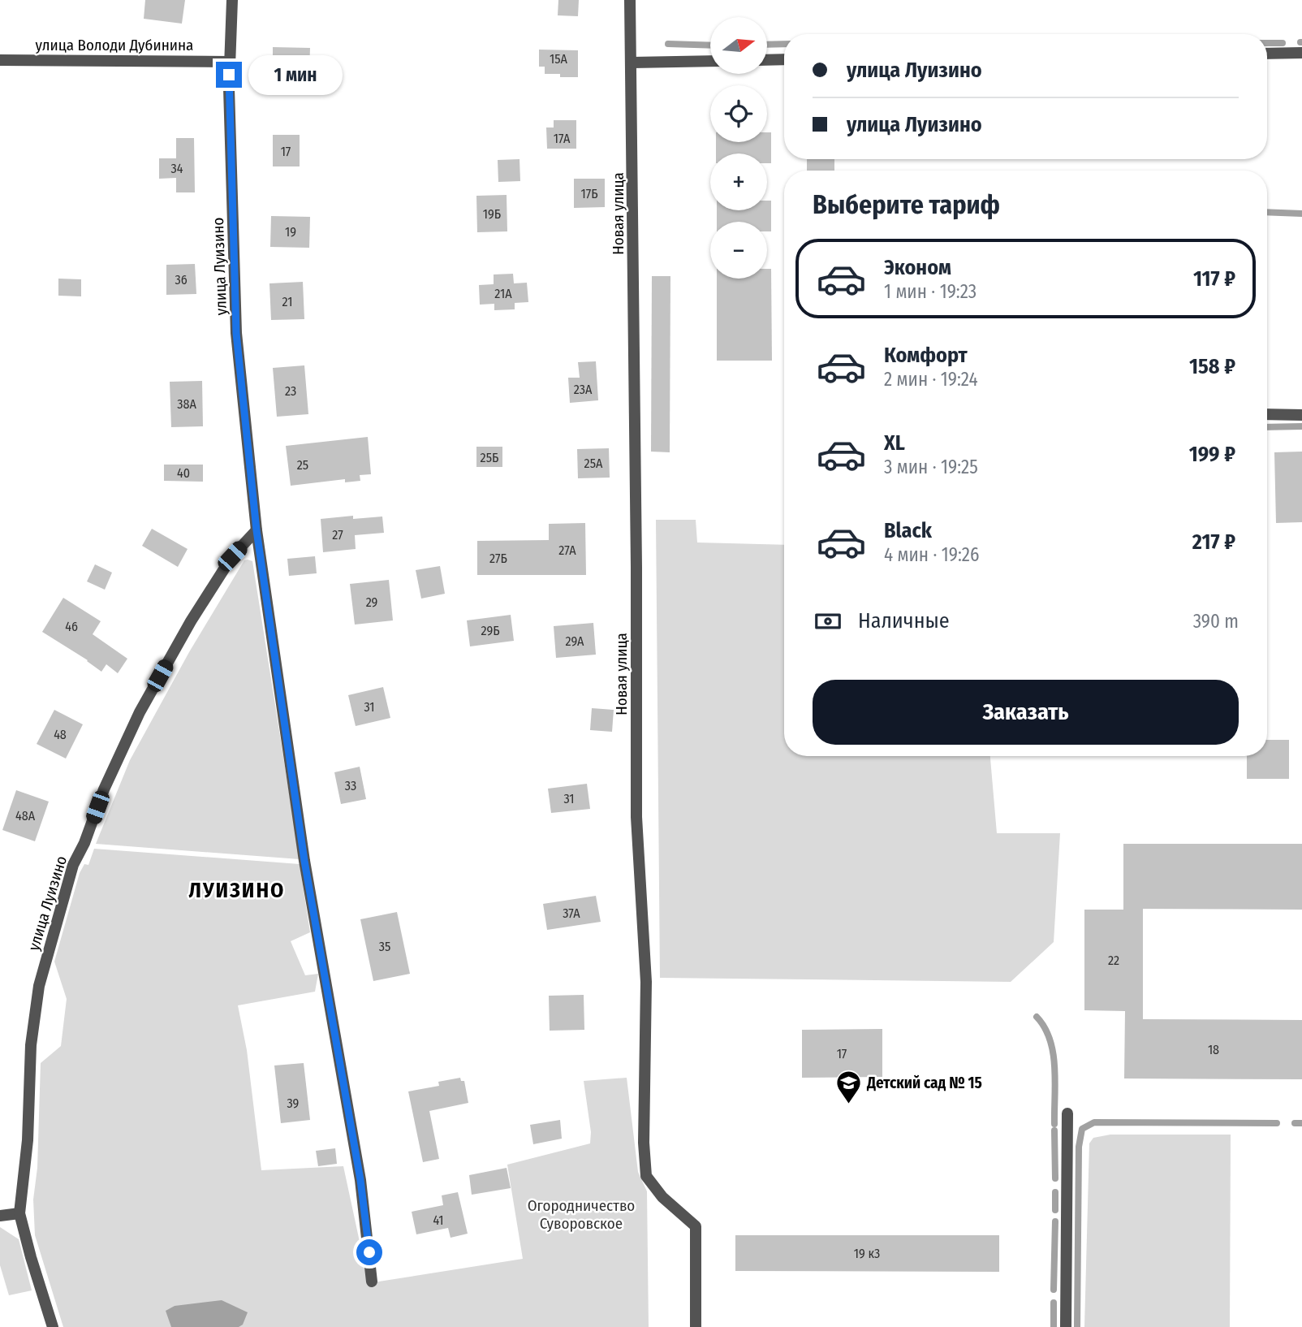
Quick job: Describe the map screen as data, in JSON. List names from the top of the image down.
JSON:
{
  "streets": {
    "street": ["улица Володи Дубинина", "Новая улица", "улица Луизино"]
  },
  "crossings": [
    ["улица Володи Дубинина", "улица Луизино"]
  ],
  "districts": ["ЛУИЗИНО"],
  "parks": ["Огородничество Суворовское"],
  "places": {
    "school or university": ["Детский сад № 15"]
  },
  "house_numbers": [
    "15А",
    "17А",
    "17",
    "34",
    "17Б",
    "19Б",
    "19",
    "36",
    "21А",
    "21",
    "23А",
    "23",
    "38А",
    "25Б",
    "25А",
    "25",
    "40",
    "27",
    "27А",
    "27Б",
    "29",
    "46",
    "29Б",
    "29А",
    "31",
    "48",
    "33",
    "31",
    "48А",
    "37А",
    "35",
    "22",
    "18",
    "17",
    "39",
    "41",
    "19 к3"
  ],
  "north": "right",
  "page": {
    "map_buttons": ["+", "−"],
    "banner": ["улица Луизино", "улица Луизино"],
    "bubble": "1 мин",
    "heading": "Выберите тариф",
    "list": [
      {
        "name": "Эконом",
        "note": "1 мин · 19:23",
        "value": "117 ₽"
      },
      {
        "name": "Комфорт",
        "note": "2 мин · 19:24",
        "value": "158 ₽"
      },
      {
        "name": "XL",
        "note": "3 мин · 19:25",
        "value": "199 ₽"
      },
      {
        "name": "Black",
        "note": "4 мин · 19:26",
        "value": "217 ₽"
      }
    ],
    "pay": ["Наличные", "390 m"],
    "buttons": "Заказать"
  }
}
